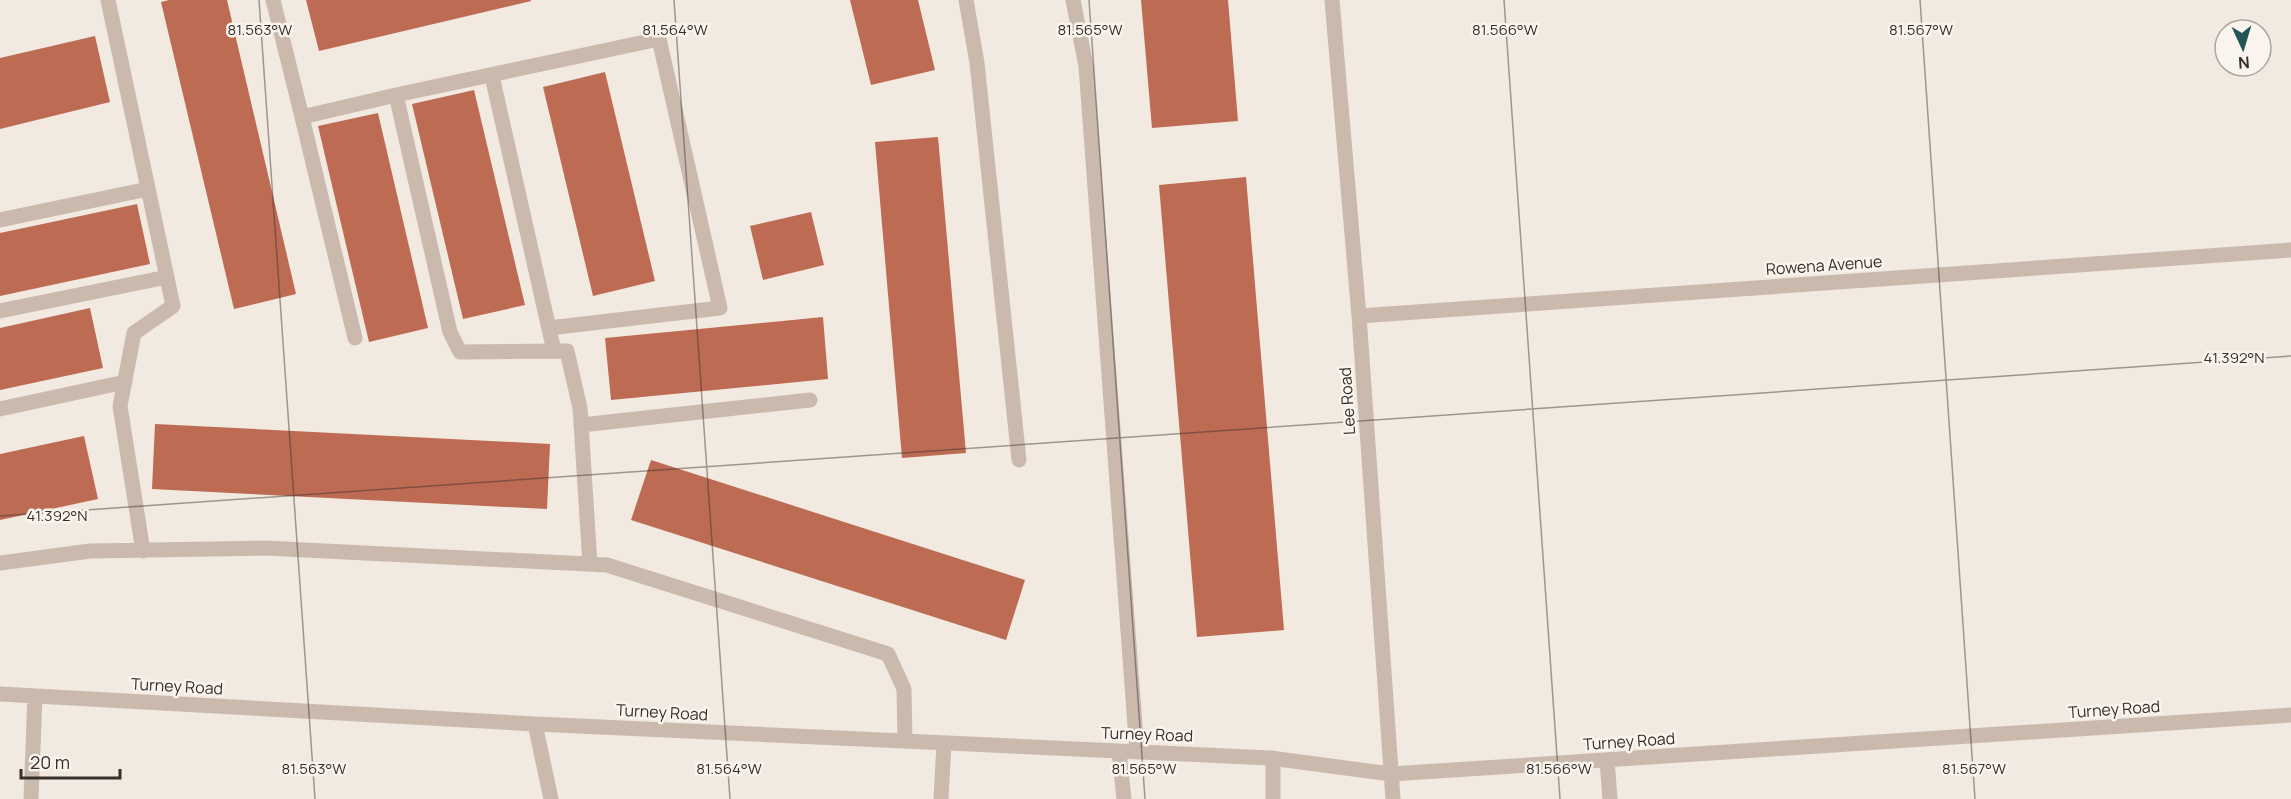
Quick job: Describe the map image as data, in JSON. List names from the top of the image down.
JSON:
{
  "streets": {
    "street": ["Rowena Avenue", "Lee Road", "Turney Road"]
  },
  "crossings": [
    ["Rowena Avenue", "Lee Road"],
    ["Lee Road", "Turney Road"]
  ],
  "scale_bar": "20 m",
  "north": "bottom",
  "coordinates": [
    "81.563°W",
    "81.564°W",
    "81.565°W",
    "81.566°W",
    "81.567°W",
    "41.392°N"
  ]
}
